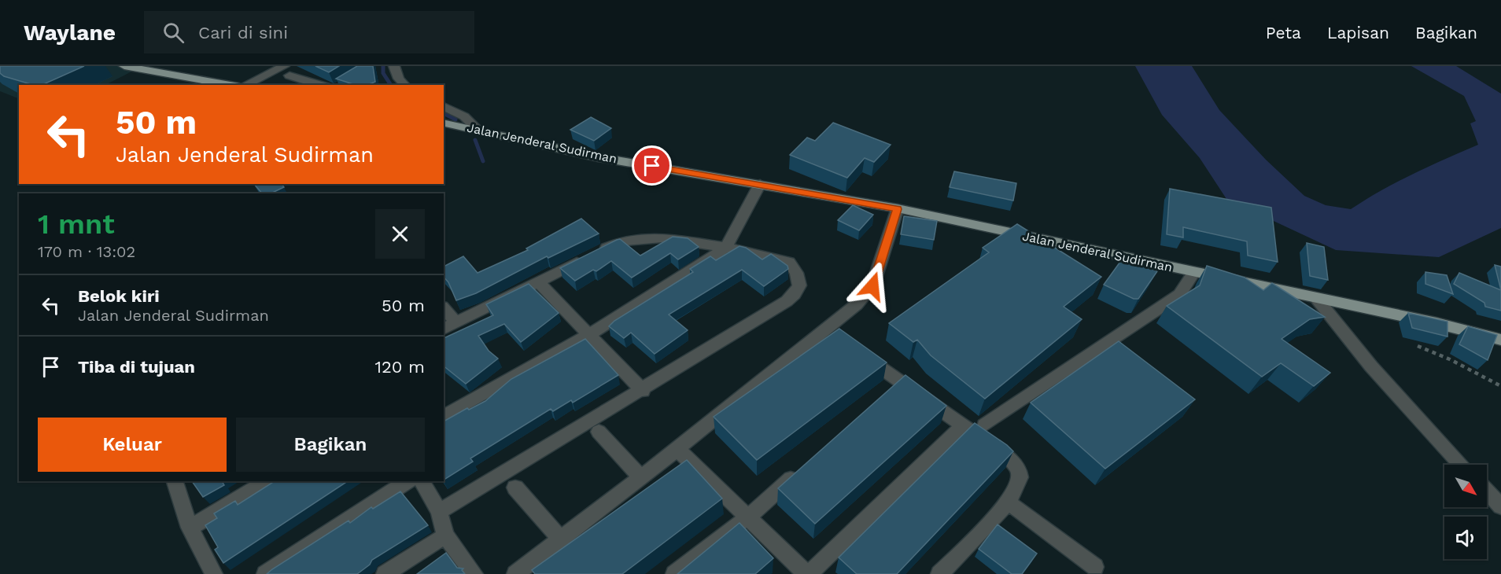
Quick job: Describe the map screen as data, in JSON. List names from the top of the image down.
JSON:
{
  "streets": {
    "main road": ["Jalan Jenderal Sudirman"]
  },
  "north": "bottom right",
  "page": {
    "header": "Waylane",
    "search": "Cari di sini",
    "nav": ["Peta", "Lapisan", "Bagikan"],
    "turn": ["50 m", "Jalan Jenderal Sudirman"],
    "heading": ["1 mnt", "170 m · 13:02"],
    "list": [
      {
        "name": "Belok kiri",
        "note": "Jalan Jenderal Sudirman",
        "value": "50 m"
      },
      {
        "name": "Tiba di tujuan",
        "value": "120 m"
      }
    ],
    "buttons": ["Keluar", "Bagikan"]
  }
}
